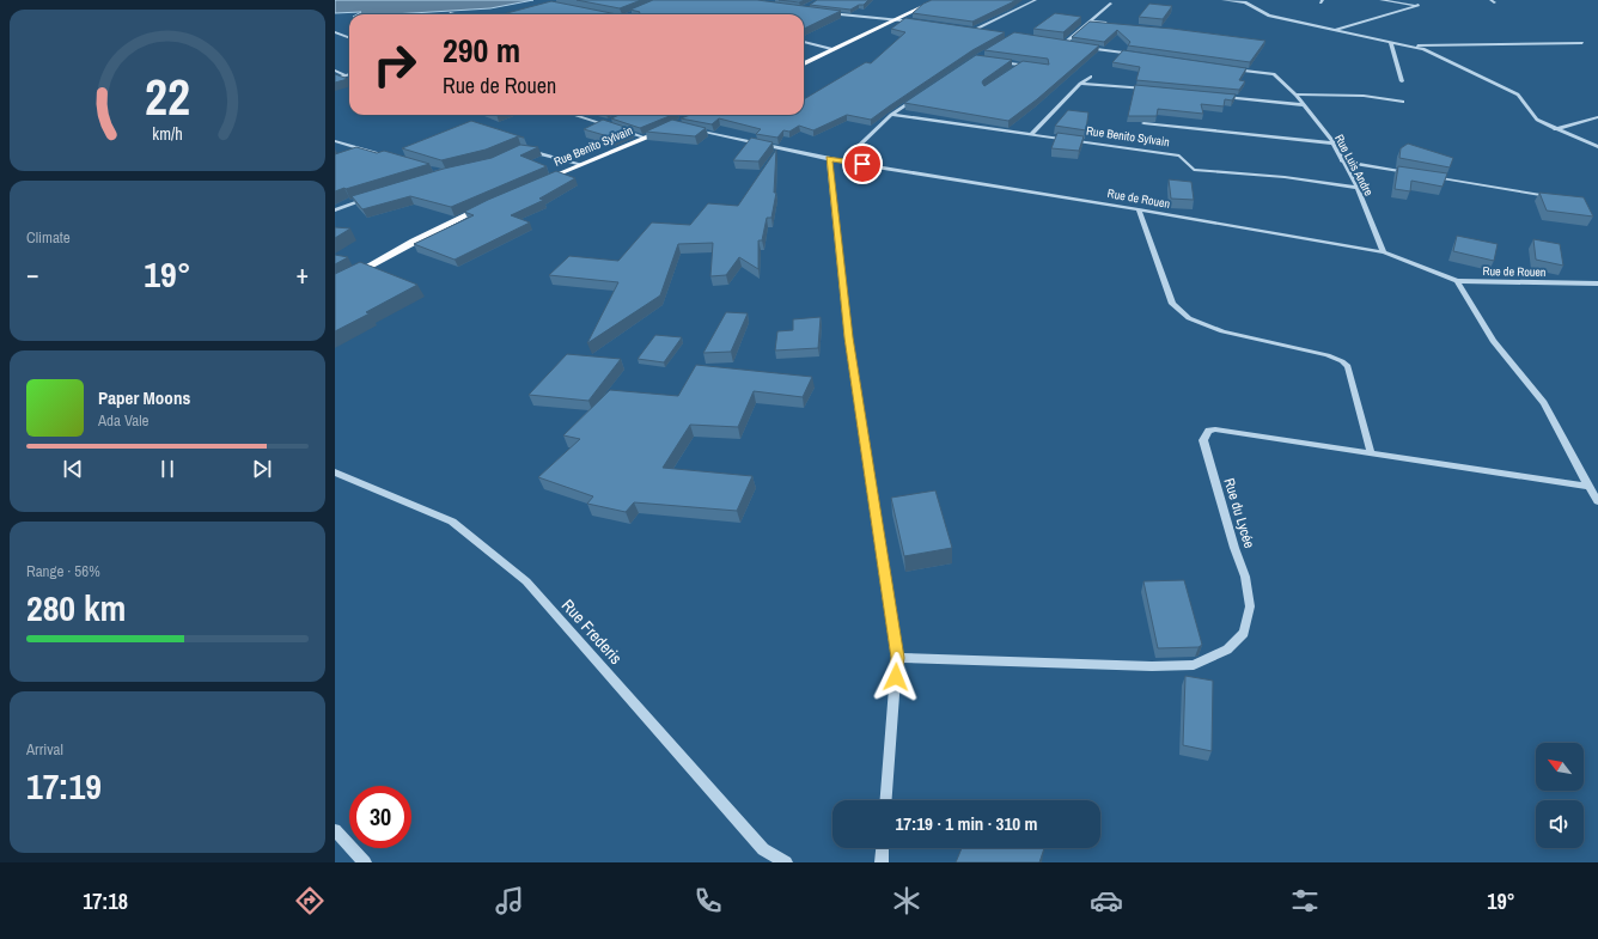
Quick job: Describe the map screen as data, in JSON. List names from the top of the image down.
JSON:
{
  "streets": {
    "main road": ["Rue Benito Sylvain"],
    "street": [
      "Rue Luis Andre",
      "Rue de Rouen",
      "Rue du Lycée",
      "Rue Frederis"
    ]
  },
  "crossings": [
    ["Rue Benito Sylvain", "Rue Luis Andre"],
    ["Rue Luis Andre", "Rue de Rouen"]
  ],
  "north": "top left",
  "page": {
    "turn": ["290 m", "Rue de Rouen"],
    "tile": [
      "Climate",
      ["Range · 56%", "280 km"],
      ["Arrival", "17:19"]
    ],
    "heat": ["−", "19°", "+"],
    "song": ["Paper Moons", "Ada Vale"],
    "limit": "30",
    "trip": "17:19 · 1 min · 310 m",
    "tabs": ["17:18", "19°"],
    "gauge": ["22", "km/h"]
  }
}
